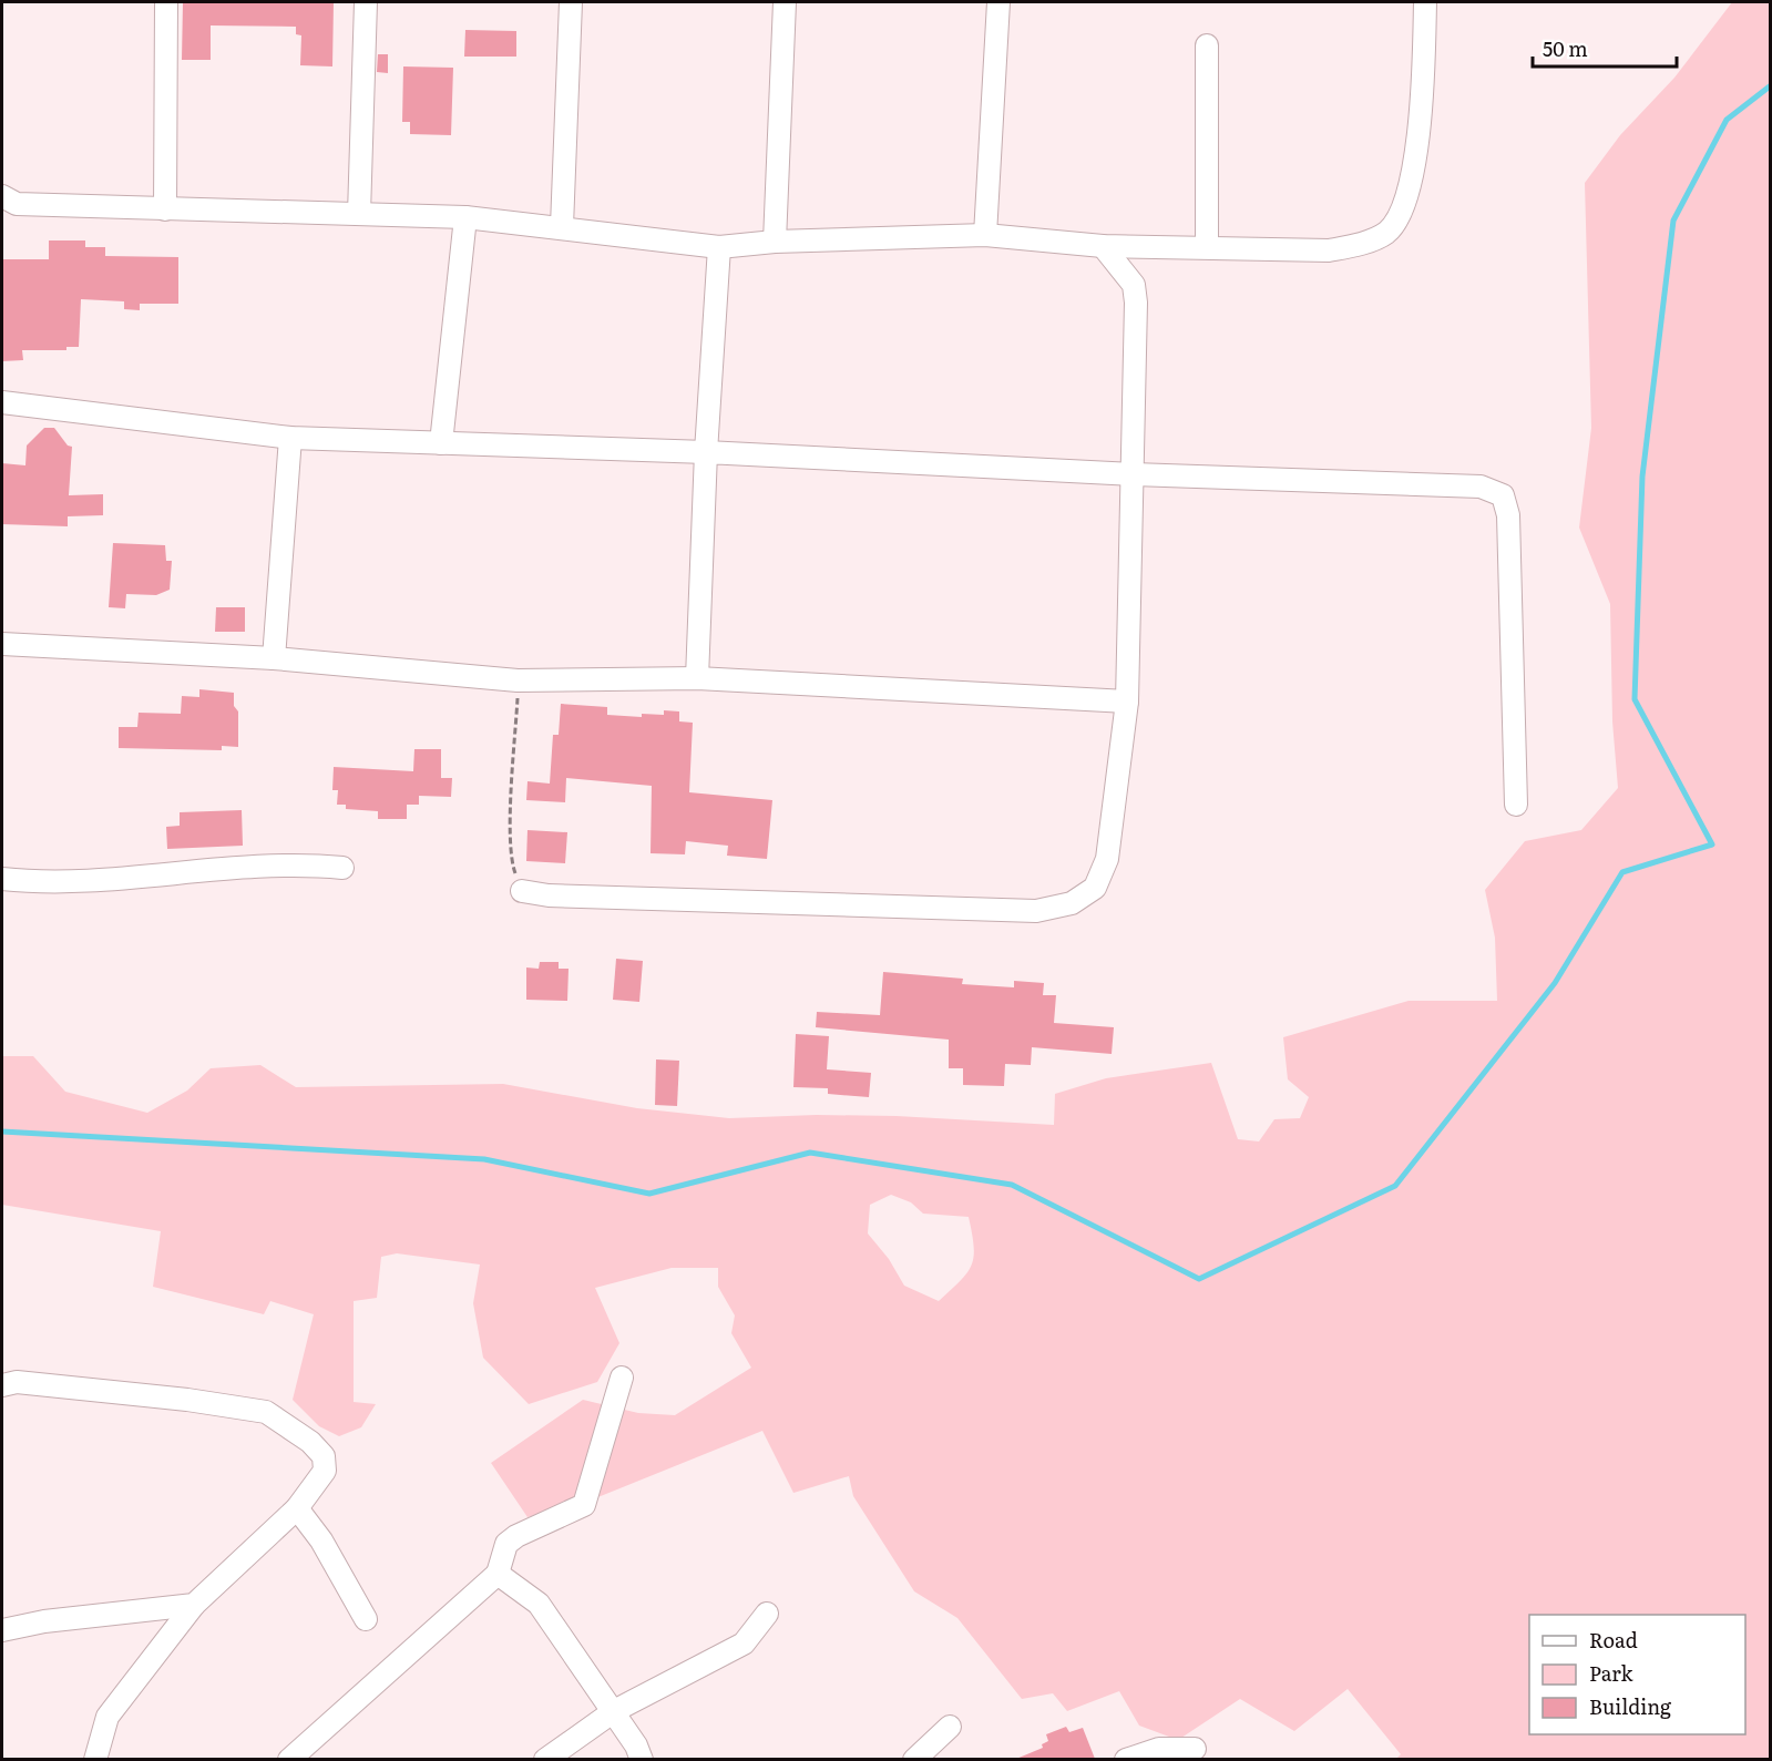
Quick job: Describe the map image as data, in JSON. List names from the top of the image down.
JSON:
{
  "legend": ["Road", "Park", "Building"],
  "scale_bar": "50 m"
}
